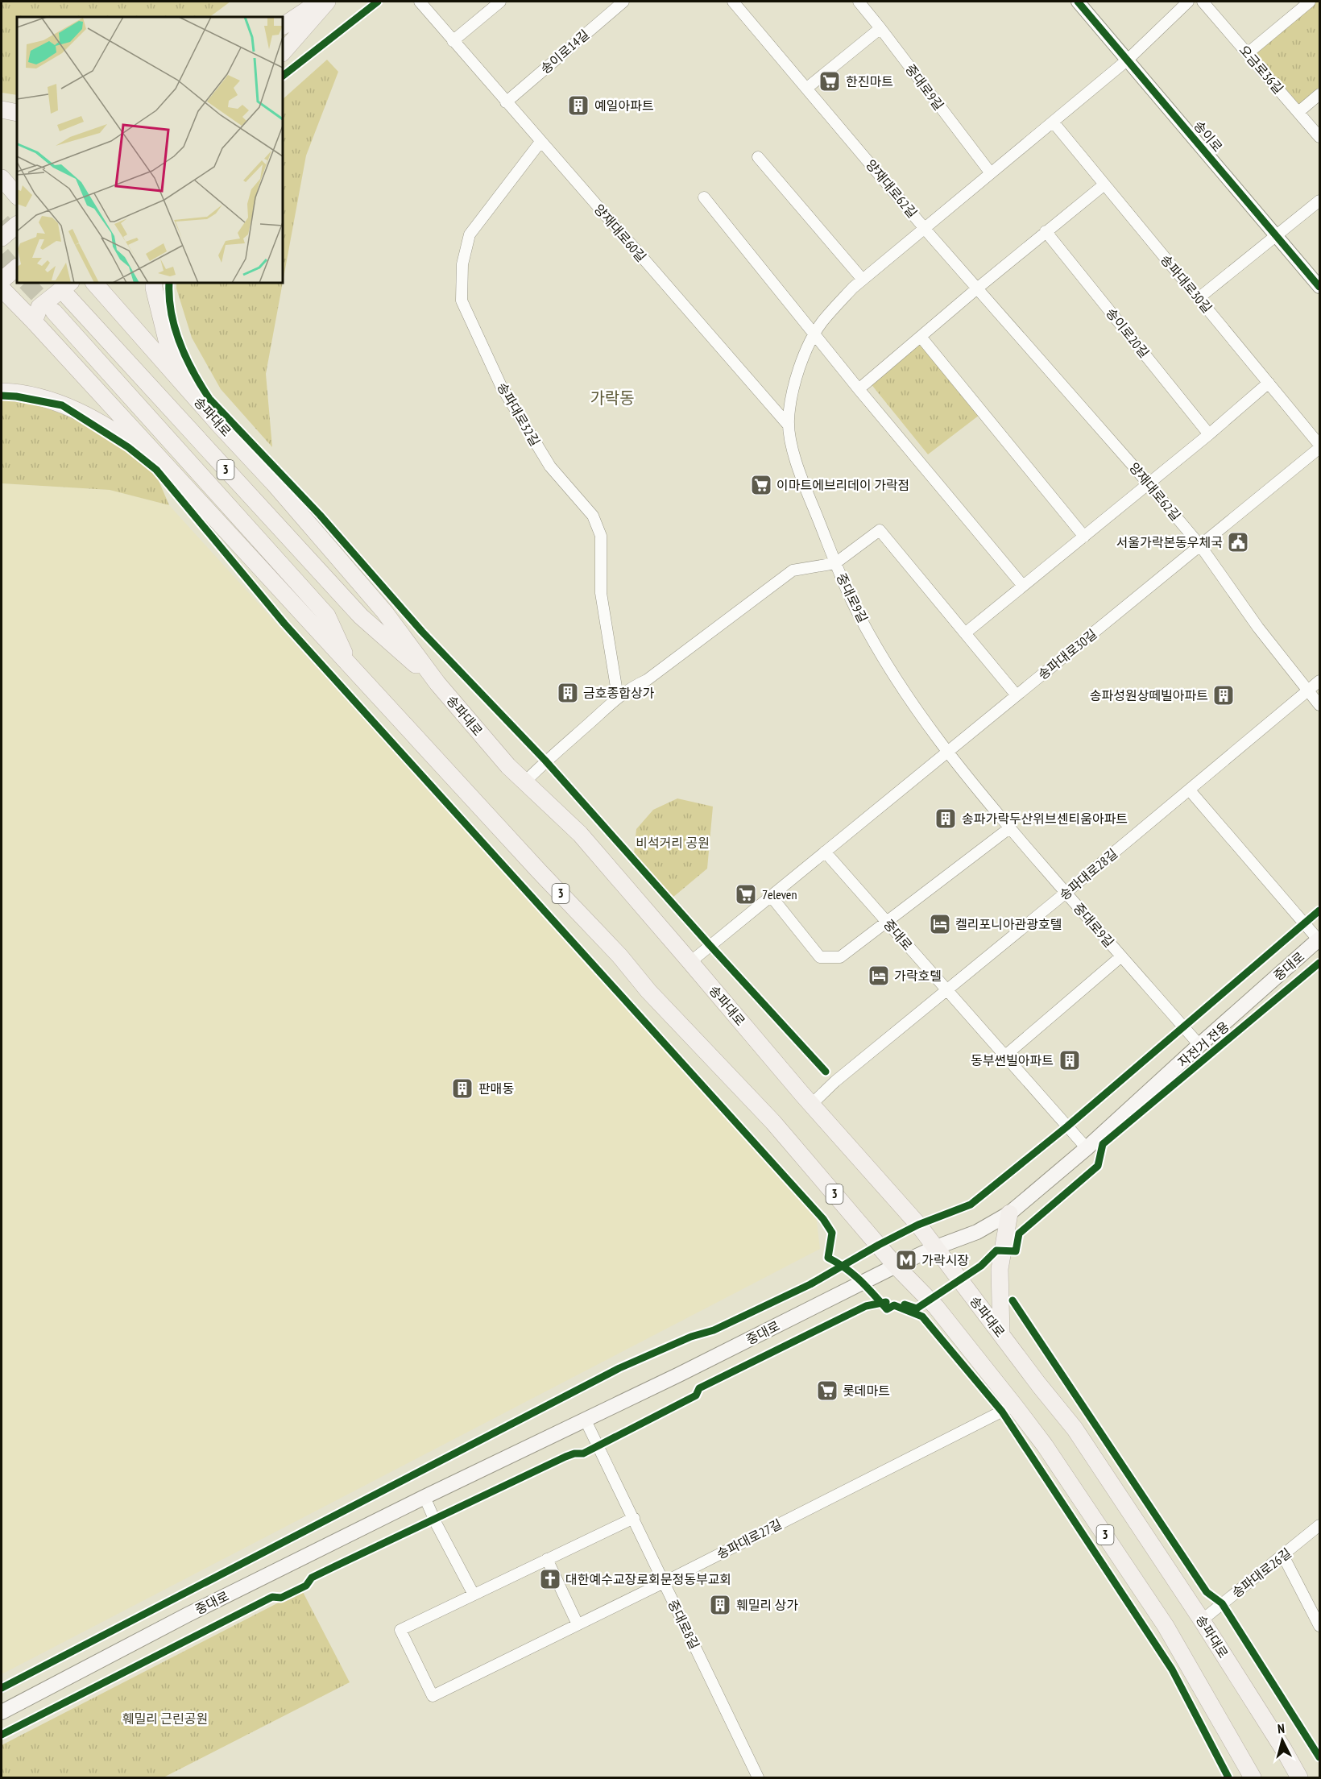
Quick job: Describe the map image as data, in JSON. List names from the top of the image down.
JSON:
{
  "streets": {
    "main road": ["송파대로", "3", "중대로"],
    "street": [
      "송이로14길",
      "오금로36길",
      "중대로9길",
      "송이로",
      "양재대로62길",
      "양재대로60길",
      "송파대로30길",
      "송이로20길",
      "송파대로32길",
      "송파대로28길",
      "송파대로27길",
      "송파대로26길",
      "중대로8길"
    ],
    "cycle path": ["자전거 전용"]
  },
  "crossings": [
    ["송이로14길", "양재대로60길"],
    ["중대로9길", "송이로"],
    ["중대로9길", "양재대로62길"],
    ["중대로9길", "양재대로60길"],
    ["중대로9길", "송파대로30길"],
    ["중대로9길", "송파대로28길"],
    ["중대로9길", "중대로"],
    ["양재대로62길", "송파대로30길"],
    ["양재대로62길", "송파대로28길"],
    ["양재대로60길", "송파대로32길"],
    ["송파대로30길", "송파대로"],
    ["송파대로30길", "중대로"],
    ["송파대로", "3"],
    ["송파대로", "송파대로28길"],
    ["송파대로", "중대로"],
    ["송파대로", "송파대로26길"],
    ["3", "중대로"],
    ["3", "송파대로27길"],
    ["송파대로28길", "중대로"],
    ["중대로", "중대로8길"],
    ["송파대로27길", "중대로8길"]
  ],
  "districts": ["가락동"],
  "parks": ["비석거리 공원", "훼밀리 근린공원"],
  "places": {
    "supermarket": [
      "한진마트",
      "이마트에브리데이 가락점",
      "7eleven",
      "롯데마트"
    ],
    "building": [
      "예일아파트",
      "금호종합상가",
      "송파성원상떼빌아파트",
      "송파가락두산위브센티움아파트",
      "동부썬빌아파트",
      "판매동",
      "훼밀리 상가"
    ],
    "public building": ["서울가락본동우체국"],
    "hotel": ["켈리포니아관광호텔", "가락호텔"],
    "metro station": ["가락시장"],
    "church": ["대한예수교장로회문정동부교회"]
  },
  "north": "top"
}
